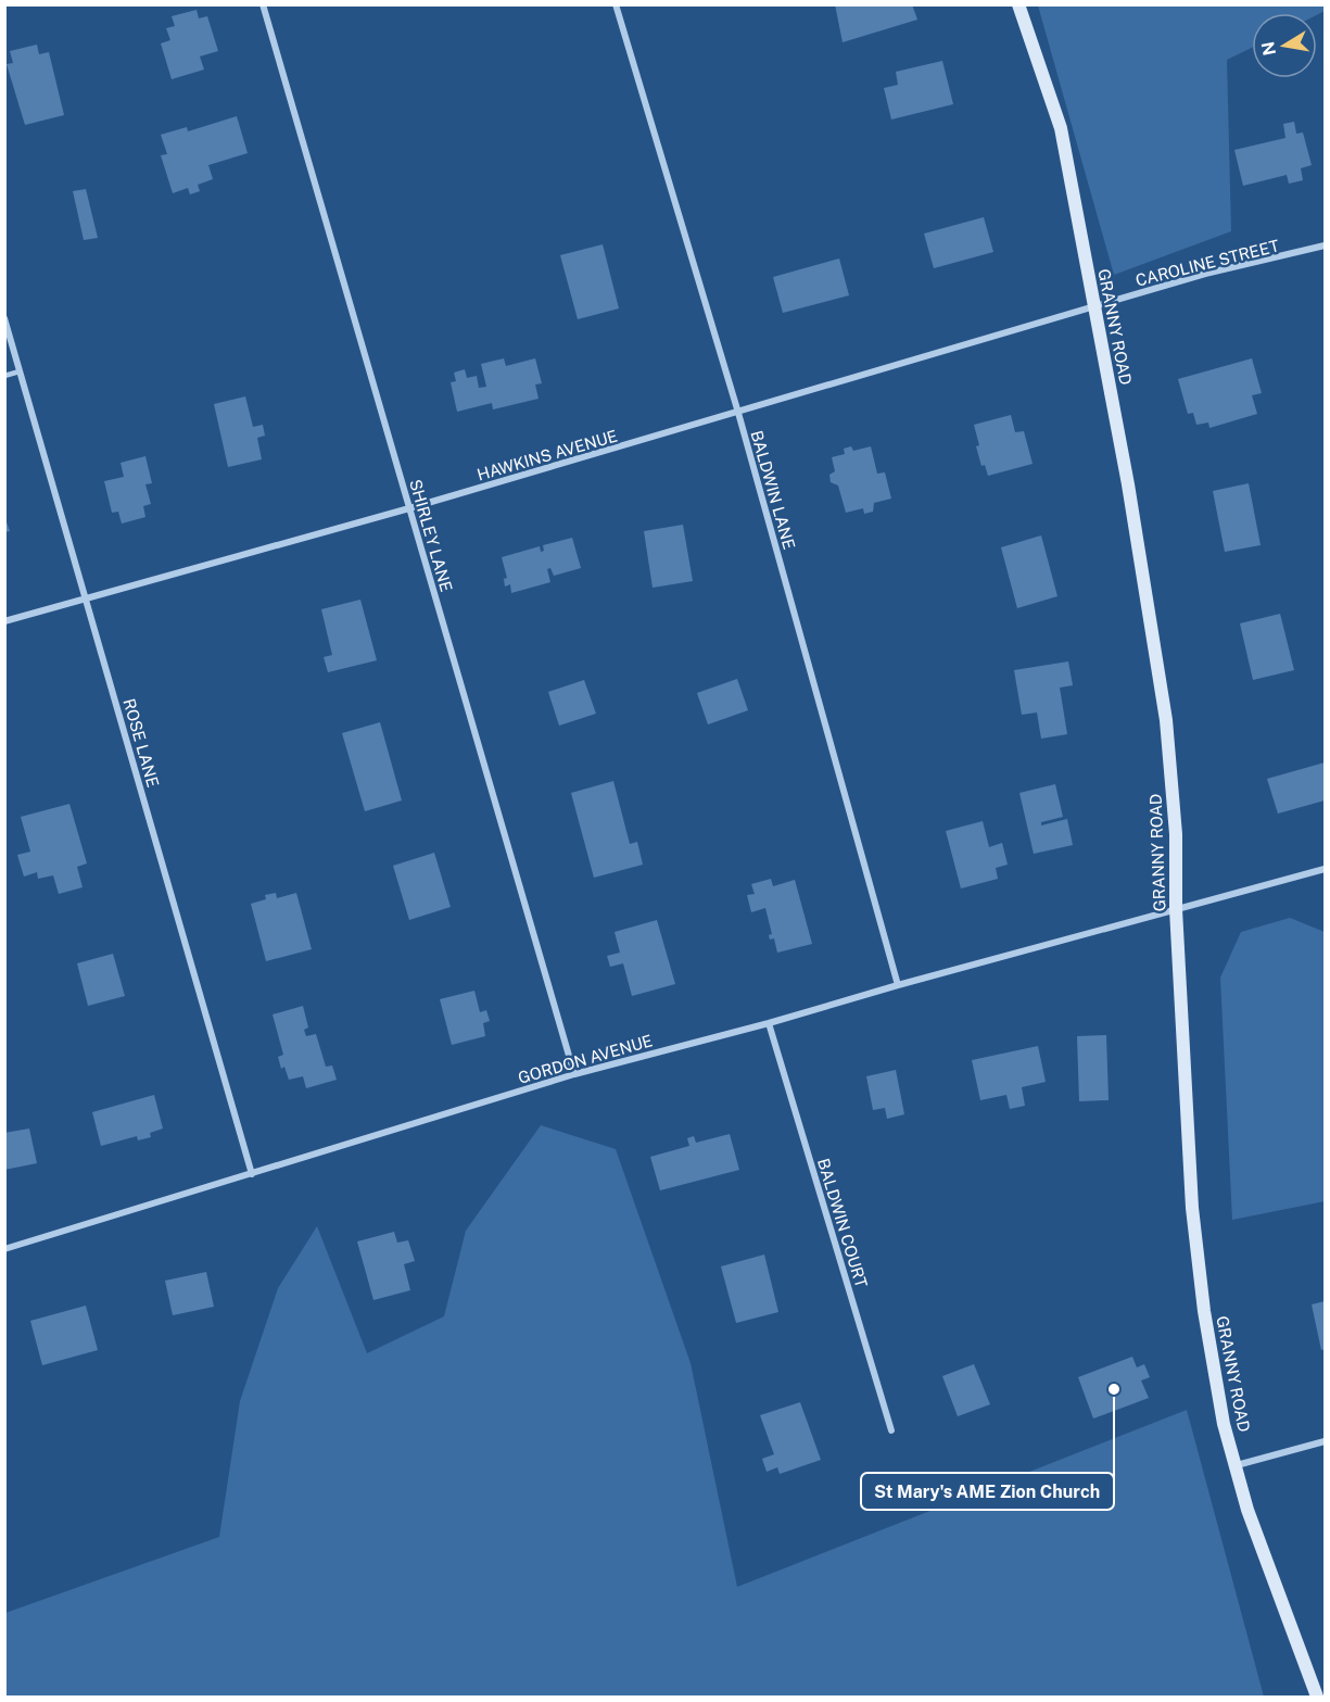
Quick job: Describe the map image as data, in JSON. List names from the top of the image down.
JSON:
{
  "streets": {
    "street": [
      "CAROLINE STREET",
      "GRANNY ROAD",
      "HAWKINS AVENUE",
      "BALDWIN LANE",
      "SHIRLEY LANE",
      "ROSE LANE",
      "GORDON AVENUE",
      "BALDWIN COURT"
    ]
  },
  "crossings": [
    ["CAROLINE STREET", "GRANNY ROAD"],
    ["CAROLINE STREET", "HAWKINS AVENUE"],
    ["GRANNY ROAD", "HAWKINS AVENUE"],
    ["GRANNY ROAD", "GORDON AVENUE"],
    ["HAWKINS AVENUE", "BALDWIN LANE"],
    ["HAWKINS AVENUE", "SHIRLEY LANE"],
    ["HAWKINS AVENUE", "ROSE LANE"],
    ["BALDWIN LANE", "GORDON AVENUE"],
    ["SHIRLEY LANE", "GORDON AVENUE"],
    ["ROSE LANE", "GORDON AVENUE"],
    ["GORDON AVENUE", "BALDWIN COURT"]
  ],
  "places": ["St Mary's AME Zion Church"],
  "north": "left"
}
